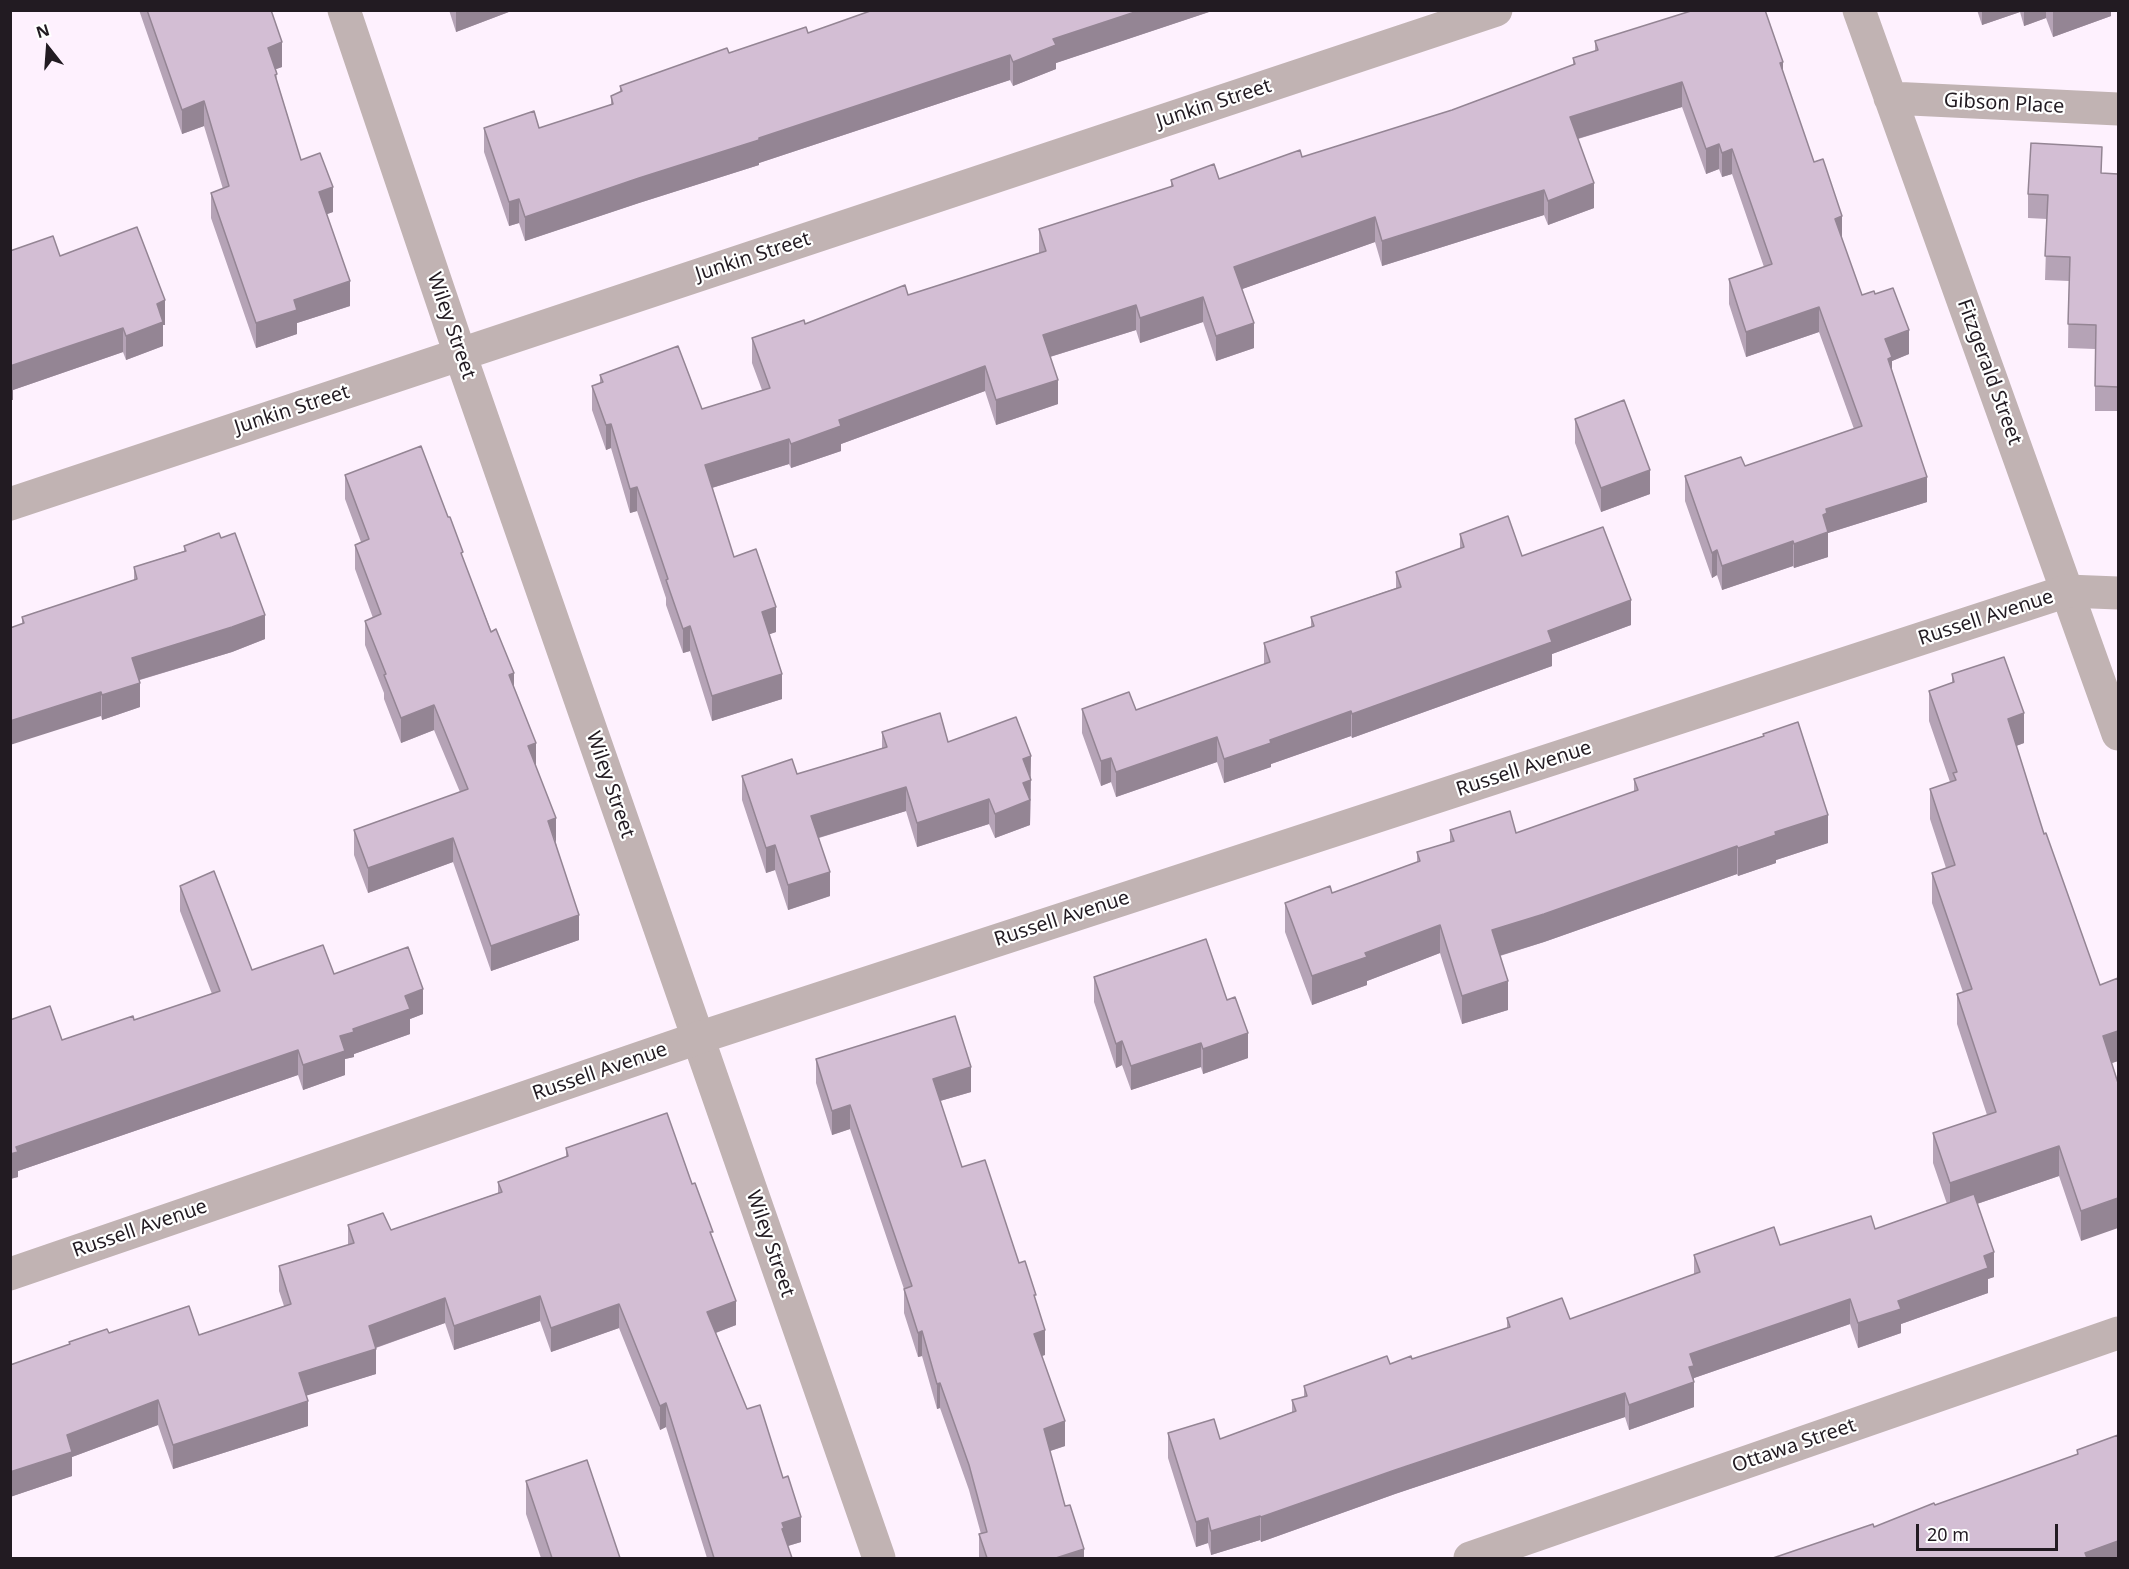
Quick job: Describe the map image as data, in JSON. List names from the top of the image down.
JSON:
{
  "streets": {
    "street": [
      "Junkin Street",
      "Gibson Place",
      "Wiley Street",
      "Fitzgerald Street",
      "Russell Avenue",
      "Ottawa Street"
    ]
  },
  "crossings": [
    ["Junkin Street", "Wiley Street"],
    ["Gibson Place", "Fitzgerald Street"],
    ["Wiley Street", "Russell Avenue"],
    ["Fitzgerald Street", "Russell Avenue"]
  ],
  "scale_bar": "20 m",
  "north": "top"
}
